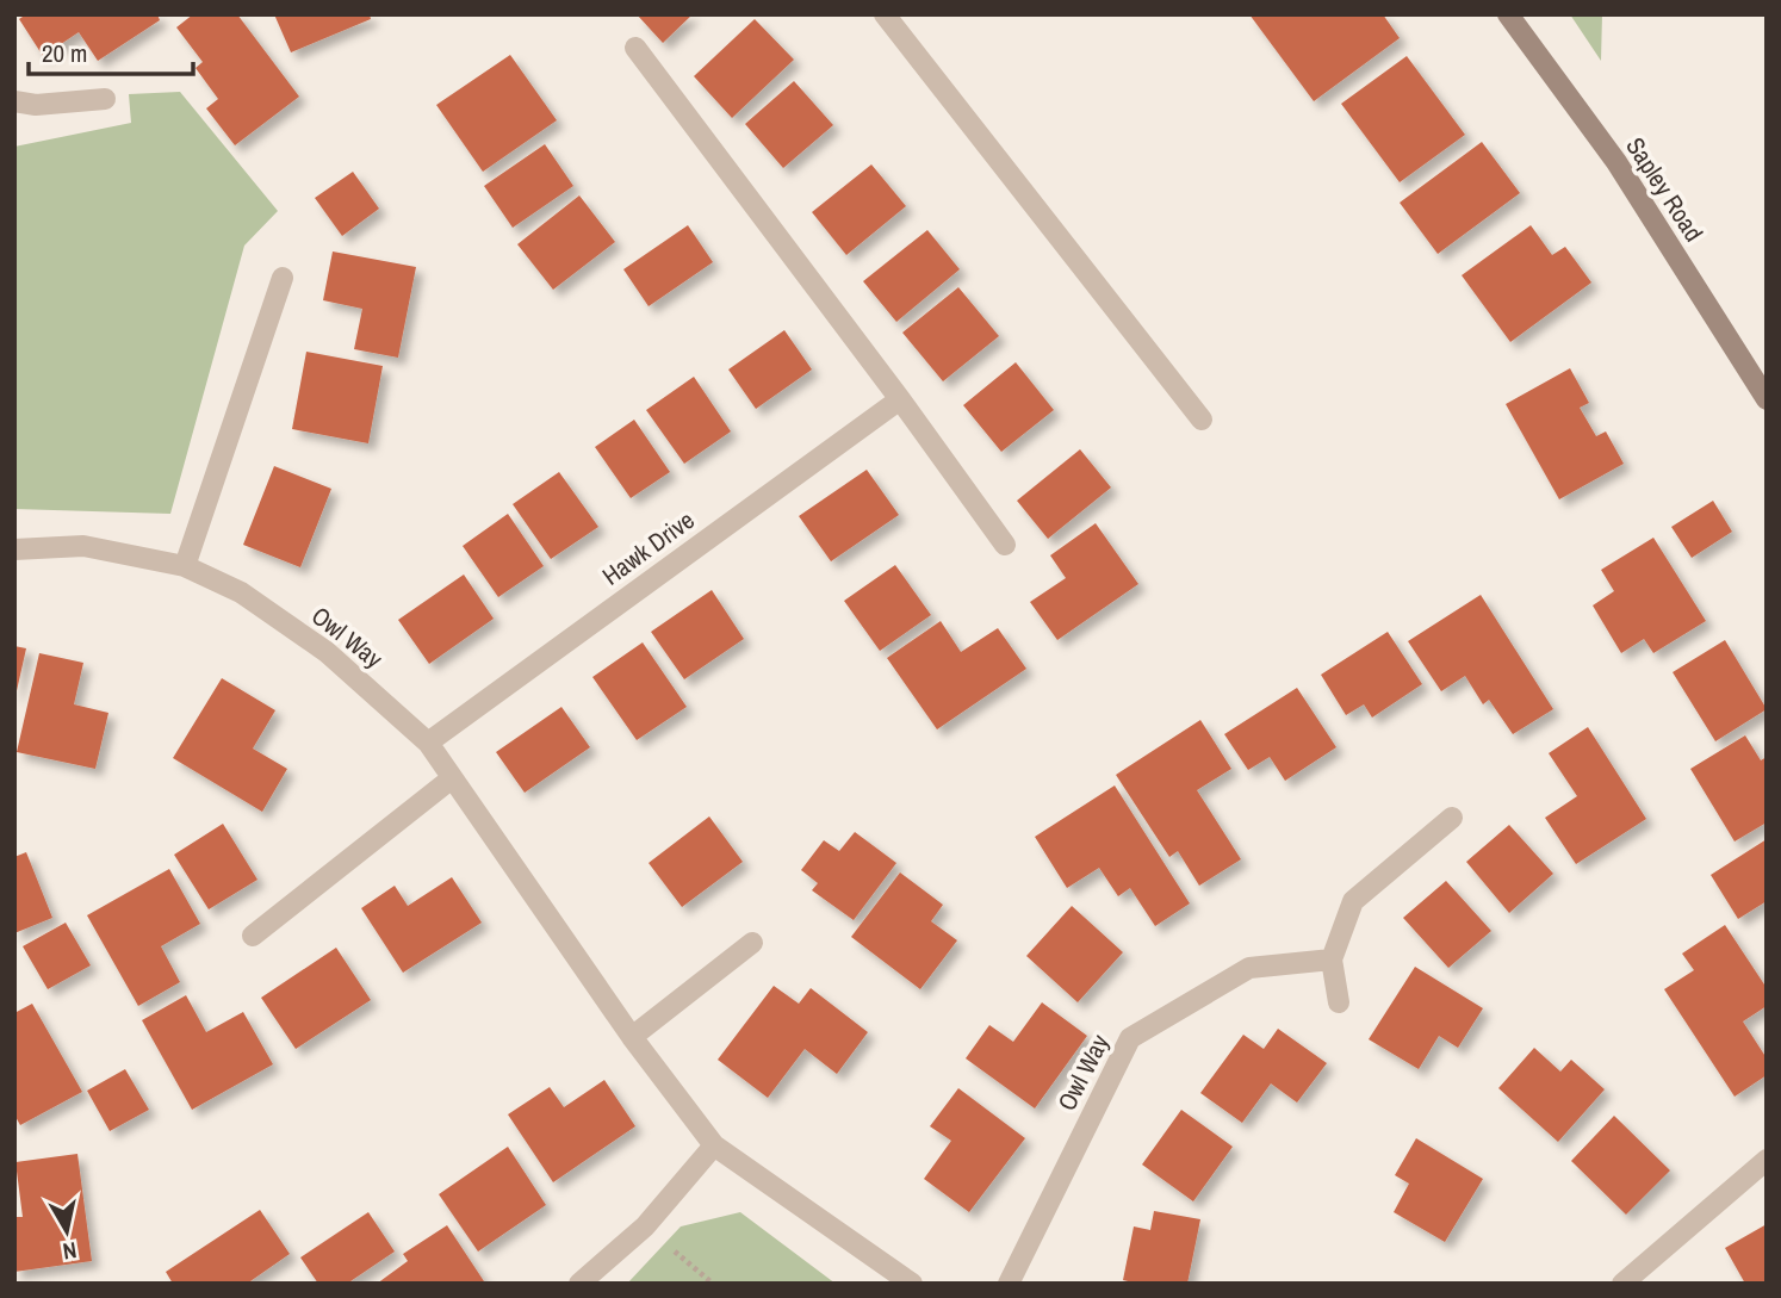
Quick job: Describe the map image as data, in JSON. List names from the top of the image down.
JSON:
{
  "streets": {
    "street": ["Sapley Road", "Hawk Drive", "Owl Way"]
  },
  "crossings": [
    ["Hawk Drive", "Owl Way"]
  ],
  "scale_bar": "20 m",
  "north": "bottom"
}
